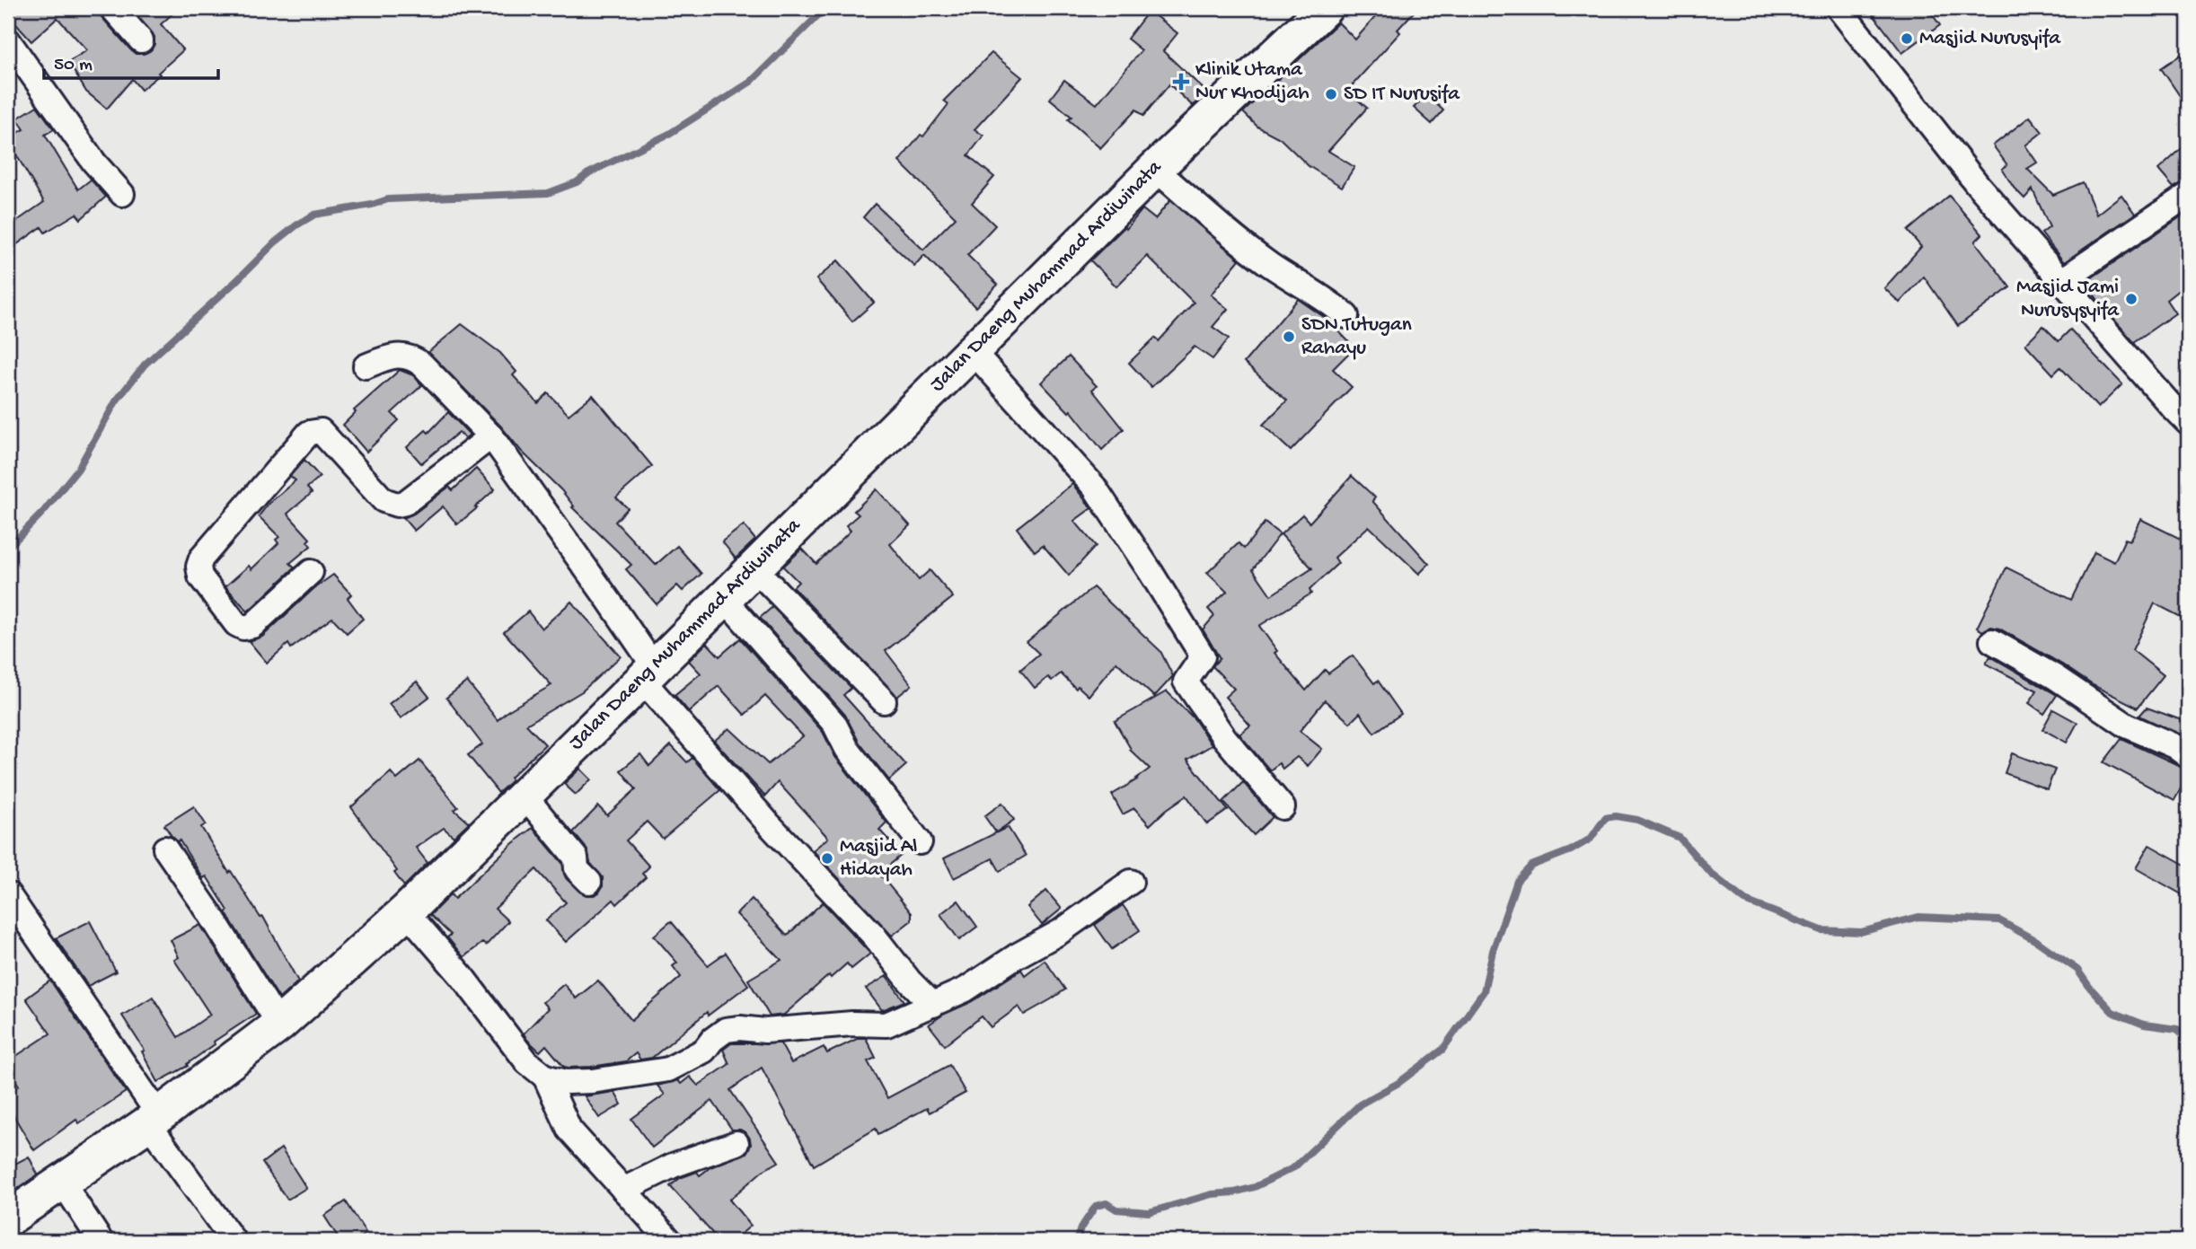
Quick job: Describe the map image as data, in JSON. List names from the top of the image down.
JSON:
{
  "streets": {
    "main road": ["Jalan Daeng Muhammad Ardiwinata"]
  },
  "places": {
    "other": [
      "Masjid Nurusyifa",
      "SD IT Nurusifa",
      "Masjid Jami Nurusysyifa",
      "SDN Tutugan Rahayu",
      "Masjid Al Hidayah"
    ],
    "health": ["Klinik Utama Nur Khodijah"]
  },
  "scale_bar": "50 m"
}
